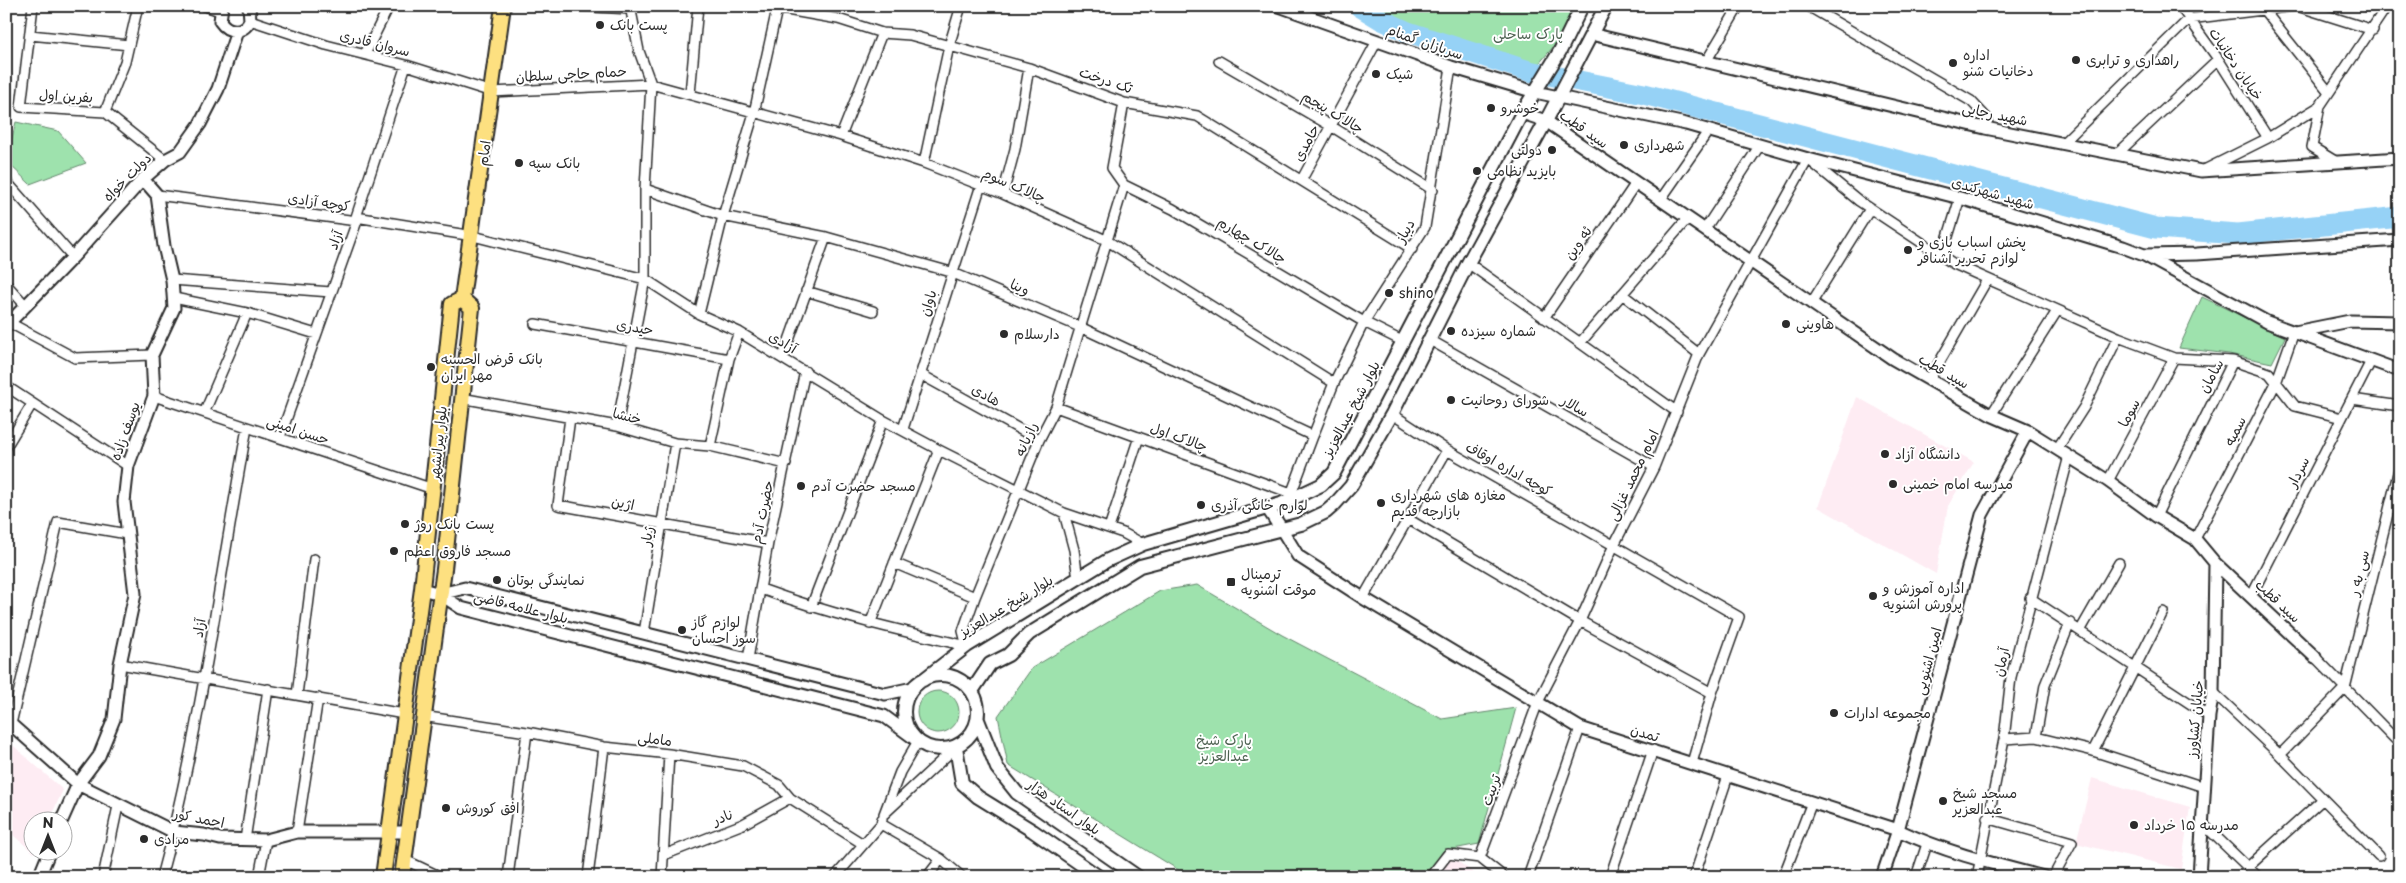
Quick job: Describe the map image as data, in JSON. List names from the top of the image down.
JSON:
{
  "streets": {
    "main road": [
      "امام",
      "بلوار شیخ عبدالعزیز",
      "بلوار پیرانشهر",
      "بلوار استاد هژار"
    ],
    "street": [
      "سربازان گمنام",
      "سروان قادری",
      "خیابان دخانیات",
      "حمام حاجی سلطان",
      "تک درخت",
      "بفرین اول",
      "چالاک پنجم",
      "شهید رجایی",
      "سید قطب",
      "حامدی",
      "دولت خواه",
      "چالاک سوم",
      "شهید شهرکندی",
      "کوچه آزادی",
      "دیباز",
      "آزاد",
      "چالاک چهارم",
      "ئه وین",
      "وینا",
      "باوان",
      "حیدری",
      "آزادی",
      "سامان",
      "هادی",
      "سالار",
      "سوما",
      "خنشا",
      "حسن امینی",
      "یوسف زاده",
      "سمیه",
      "چالاک اول",
      "رازیانه",
      "کوچه اداره اوقاف",
      "سردار",
      "امام محمد غزالی",
      "اژین",
      "حضرت آدم",
      "ژیار",
      "سی به ر",
      "بلوار علامه قاضی",
      "امین اشنویی",
      "آرمان",
      "خیابان کشاورز",
      "تمدن",
      "ماملی",
      "تربیت",
      "نادر",
      "احمد کور"
    ]
  },
  "crossings": [
    ["سربازان گمنام", "حامدی"],
    ["سربازان گمنام", "شهید شهرکندی"],
    ["سربازان گمنام", "دیباز"],
    ["سربازان گمنام", "بلوار شیخ عبدالعزیز"],
    ["سروان قادری", "حمام حاجی سلطان"],
    ["سروان قادری", "امام"],
    ["سروان قادری", "آزاد"],
    ["حمام حاجی سلطان", "امام"],
    ["حمام حاجی سلطان", "چالاک سوم"],
    ["تک درخت", "حامدی"],
    ["تک درخت", "دیباز"],
    ["بفرین اول", "دولت خواه"],
    ["چالاک پنجم", "حامدی"],
    ["چالاک پنجم", "دیباز"],
    ["سید قطب", "ئه وین"],
    ["سید قطب", "سامان"],
    ["سید قطب", "بلوار شیخ عبدالعزیز"],
    ["سید قطب", "سوما"],
    ["سید قطب", "سمیه"],
    ["سید قطب", "سردار"],
    ["سید قطب", "امام محمد غزالی"],
    ["سید قطب", "امین اشنویی"],
    ["سید قطب", "آرمان"],
    ["سید قطب", "خیابان کشاورز"],
    ["امام", "کوچه آزادی"],
    ["امام", "آزادی"],
    ["امام", "بلوار پیرانشهر"],
    ["چالاک سوم", "دیباز"],
    ["چالاک سوم", "باوان"],
    ["چالاک سوم", "رازیانه"],
    ["شهید شهرکندی", "سمیه"],
    ["شهید شهرکندی", "سردار"],
    ["شهید شهرکندی", "امام محمد غزالی"],
    ["کوچه آزادی", "آزاد"],
    ["کوچه آزادی", "آزادی"],
    ["کوچه آزادی", "یوسف زاده"],
    ["دیباز", "چالاک چهارم"],
    ["آزاد", "حسن امینی"],
    ["آزاد", "احمد کور"],
    ["چالاک چهارم", "رازیانه"],
    ["وینا", "باوان"],
    ["وینا", "رازیانه"],
    ["باوان", "آزادی"],
    ["باوان", "هادی"],
    ["آزادی", "بلوار شیخ عبدالعزیز"],
    ["آزادی", "رازیانه"],
    ["آزادی", "حضرت آدم"],
    ["سامان", "سمیه"],
    ["سامان", "سردار"],
    ["هادی", "رازیانه"],
    ["سالار", "امام محمد غزالی"],
    ["بلوار شیخ عبدالعزیز", "چالاک اول"],
    ["بلوار شیخ عبدالعزیز", "رازیانه"],
    ["بلوار شیخ عبدالعزیز", "بلوار علامه قاضی"],
    ["بلوار شیخ عبدالعزیز", "بلوار استاد هژار"],
    ["خنشا", "بلوار پیرانشهر"],
    ["خنشا", "اژین"],
    ["خنشا", "حضرت آدم"],
    ["خنشا", "ژیار"],
    ["حسن امینی", "یوسف زاده"],
    ["حسن امینی", "بلوار پیرانشهر"],
    ["یوسف زاده", "احمد کور"],
    ["چالاک اول", "رازیانه"],
    ["بلوار پیرانشهر", "بلوار علامه قاضی"],
    ["بلوار پیرانشهر", "ماملی"],
    ["بلوار پیرانشهر", "احمد کور"],
    ["کوچه اداره اوقاف", "امام محمد غزالی"],
    ["امام محمد غزالی", "تمدن"],
    ["امام محمد غزالی", "تربیت"],
    ["اژین", "حضرت آدم"],
    ["اژین", "ژیار"],
    ["حضرت آدم", "بلوار علامه قاضی"],
    ["ژیار", "بلوار علامه قاضی"],
    ["بلوار علامه قاضی", "بلوار استاد هژار"],
    ["امین اشنویی", "تمدن"],
    ["آرمان", "تمدن"],
    ["تمدن", "تربیت"],
    ["ماملی", "نادر"]
  ],
  "parks": ["پارک ساحلی", "پارک شیخ عبدالعزیز"],
  "places": {
    "other": [
      "پست بانک",
      "راهداری و ترابری",
      "اداره دخانیات شنو",
      "شیک",
      "خوشرو",
      "شهرداری",
      "دولتی",
      "بانک سپه",
      "بایزید نظامی",
      "پخش اسباب بازی و لوازم تحریر آشنافر",
      "shino",
      "هاوینی",
      "شماره سیزده",
      "دارسلام",
      "بانک قرض الحسنه مهر ایران",
      "شورای روحانیت",
      "دانشگاه آزاد",
      "مدرسه امام خمینی",
      "مسجد حضرت آدم",
      "مغازه های شهرداری بازارچه قدیم",
      "لوارم خانگی آذری",
      "پست بانک روژ",
      "مسجد فاروق اعظم",
      "نمایندگی بوتان",
      "اداره آموزش و پرورش اشنویه",
      "لوازم گاز سوز احسان",
      "مجموعه ادارات",
      "مسجد شیخ عبدالعزیر",
      "افق کوروش",
      "مدرسه ۱۵ خرداد",
      "مرادی"
    ],
    "transit": ["ترمینال موقت اشنویه"]
  },
  "north": "top"
}
